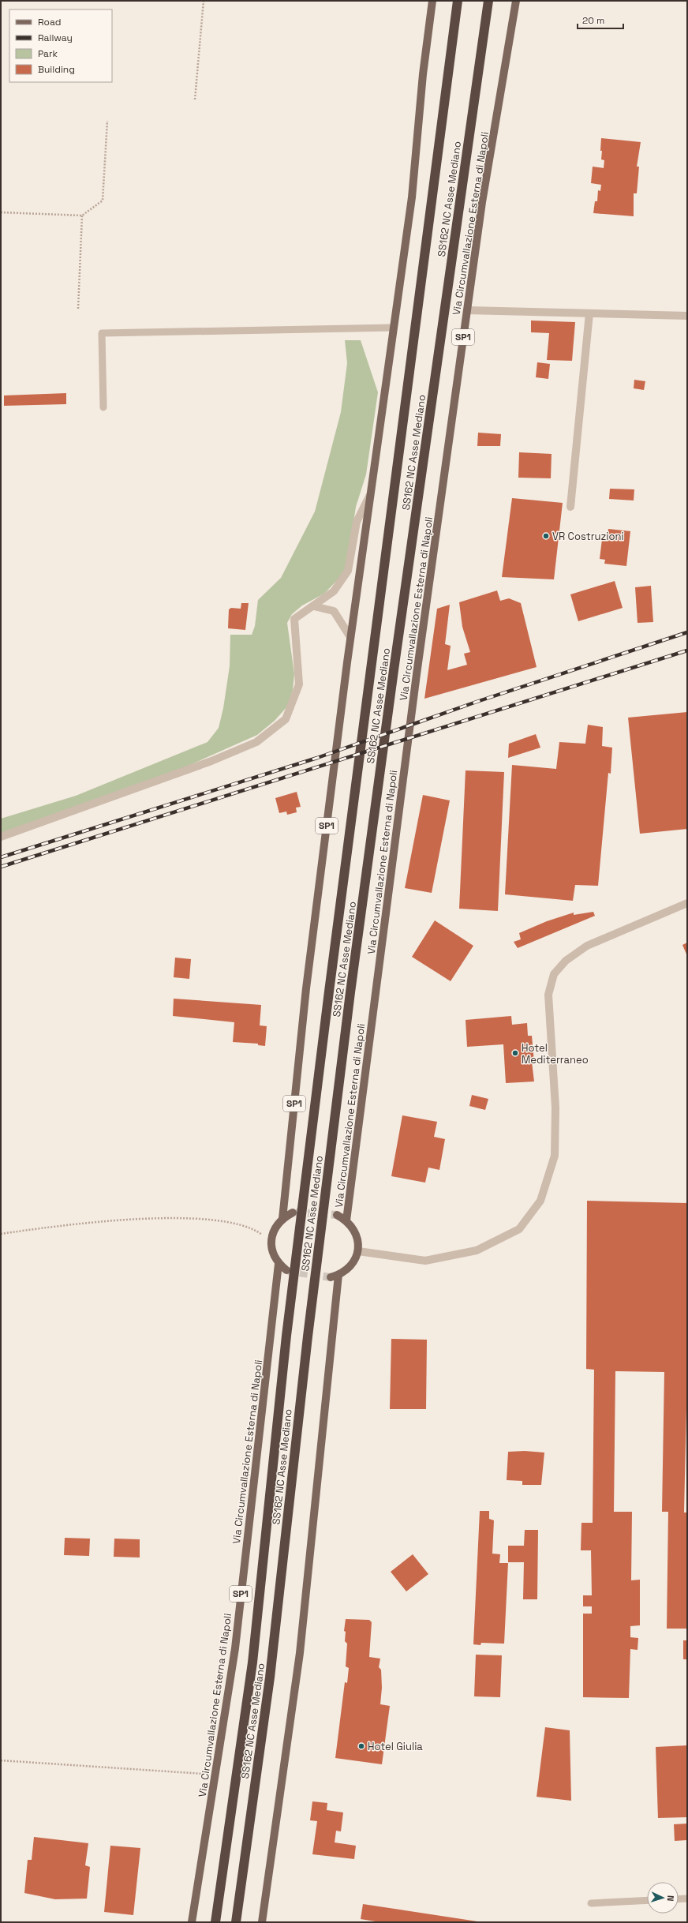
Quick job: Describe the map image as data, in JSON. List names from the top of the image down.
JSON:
{
  "streets": {
    "highway": ["SS162 NC Asse Mediano"],
    "main road": ["Via Circumvallazione Esterna di Napoli", "SP1"]
  },
  "crossings": [
    ["Via Circumvallazione Esterna di Napoli", "SP1"]
  ],
  "places": ["VR Costruzioni", "Hotel Mediterraneo", "Hotel Giulia"],
  "legend": [
    "Road",
    "Railway",
    "Park",
    "Building"
  ],
  "scale_bar": "20 m",
  "north": "right"
}
